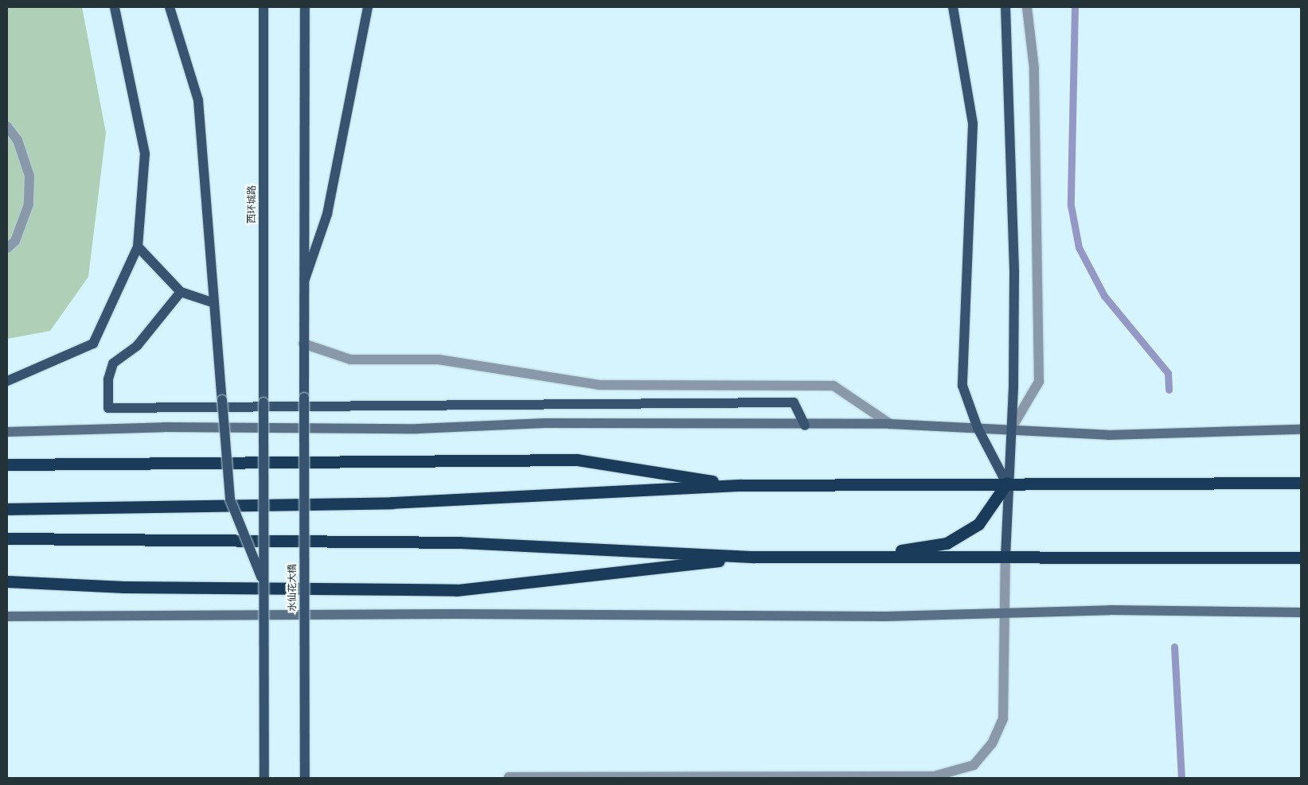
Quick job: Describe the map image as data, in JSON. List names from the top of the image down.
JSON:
{
  "streets": {
    "main road": ["西环城路", "水仙花大橋"]
  }
}
